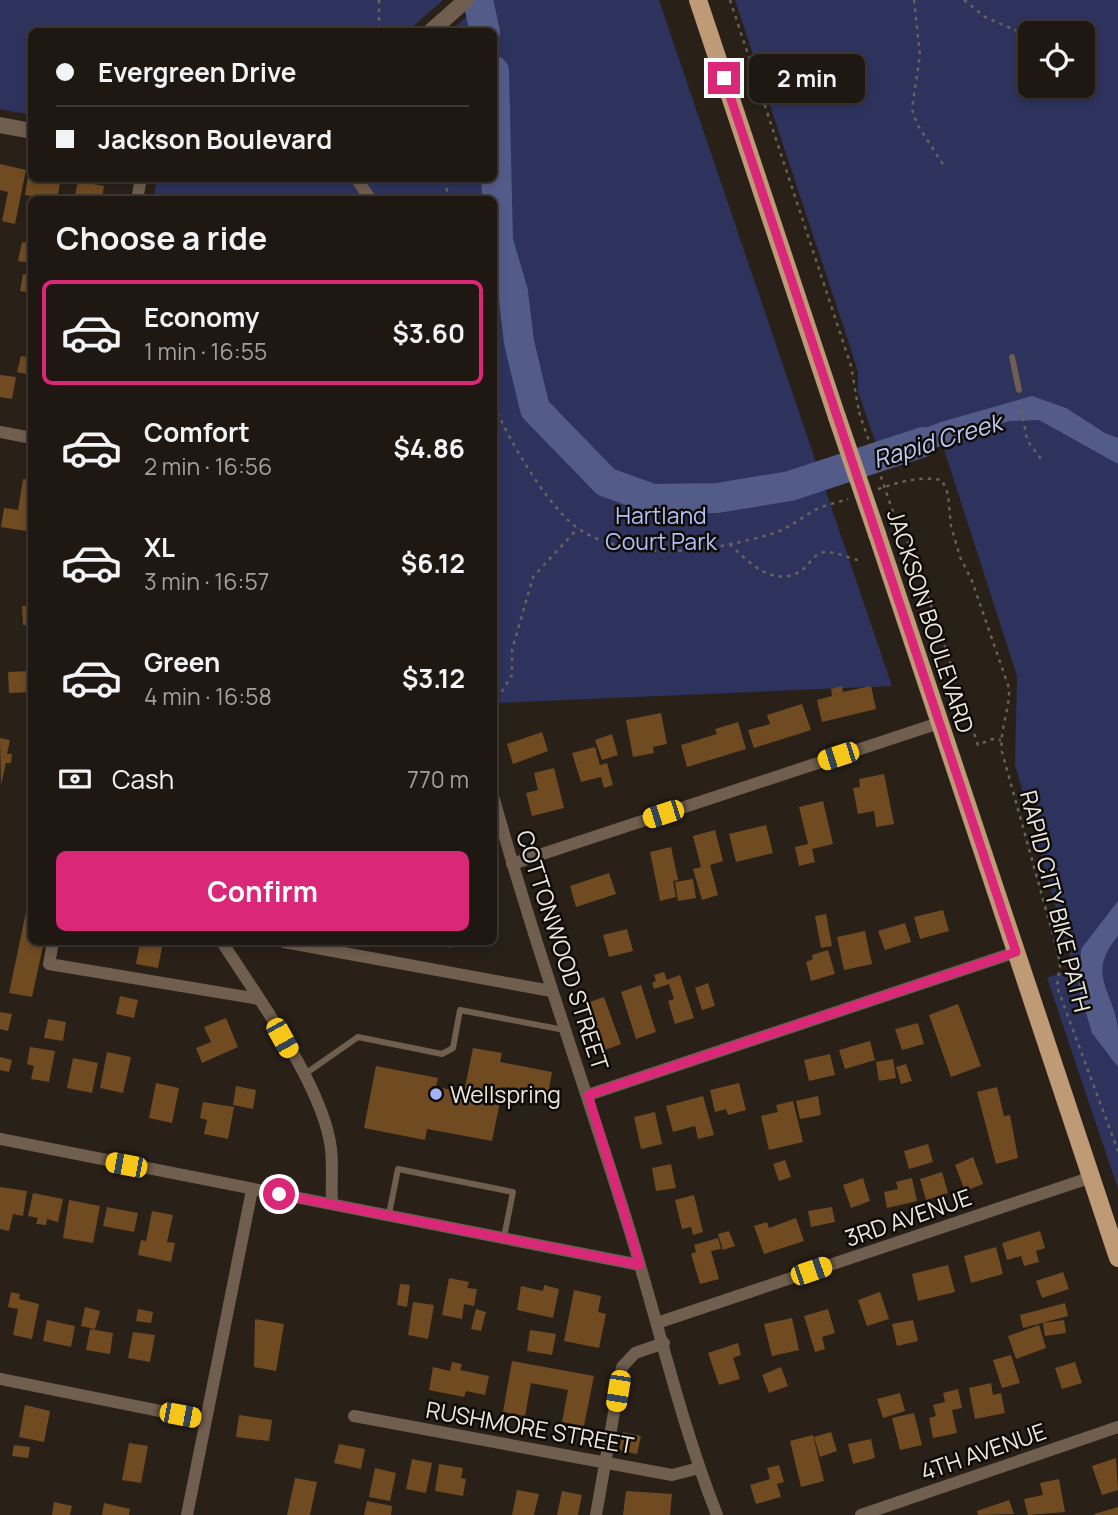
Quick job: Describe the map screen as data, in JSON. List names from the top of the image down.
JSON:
{
  "streets": {
    "main road": ["JACKSON BOULEVARD"],
    "street": [
      "COTTONWOOD STREET",
      "3RD AVENUE",
      "RUSHMORE STREET",
      "4TH AVENUE"
    ],
    "path": ["RAPID CITY BIKE PATH"]
  },
  "crossings": [
    ["JACKSON BOULEVARD", "3RD AVENUE"],
    ["COTTONWOOD STREET", "3RD AVENUE"],
    ["COTTONWOOD STREET", "RUSHMORE STREET"]
  ],
  "water": ["Rapid Creek"],
  "parks": ["Hartland Court Park"],
  "places": ["Wellspring"],
  "page": {
    "banner": ["Evergreen Drive", "Jackson Boulevard"],
    "bubble": "2 min",
    "heading": "Choose a ride",
    "list": [
      {
        "name": "Economy",
        "note": "1 min · 16:55",
        "value": "$3.60"
      },
      {
        "name": "Comfort",
        "note": "2 min · 16:56",
        "value": "$4.86"
      },
      {
        "name": "XL",
        "note": "3 min · 16:57",
        "value": "$6.12"
      },
      {
        "name": "Green",
        "note": "4 min · 16:58",
        "value": "$3.12"
      }
    ],
    "pay": ["Cash", "770 m"],
    "buttons": "Confirm"
  }
}
